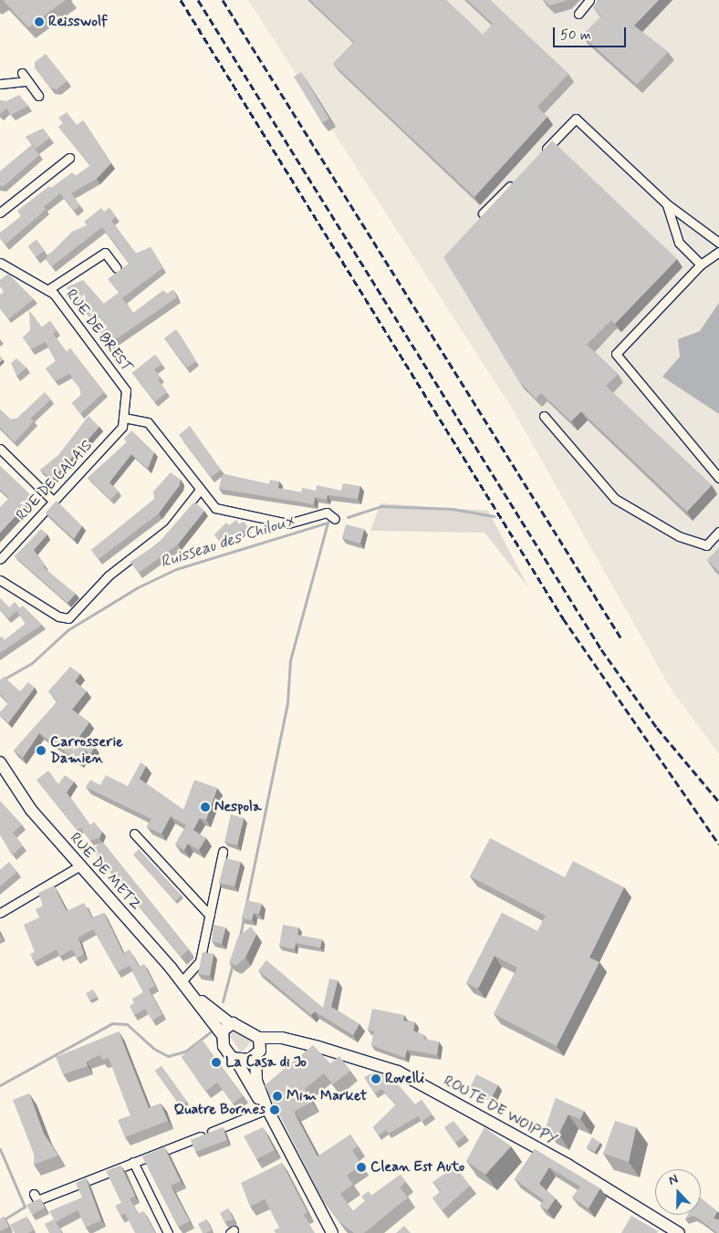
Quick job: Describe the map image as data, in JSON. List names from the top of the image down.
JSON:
{
  "streets": {
    "street": [
      "RUE DE BREST",
      "RUE DE CALAIS",
      "RUE DE METZ",
      "ROUTE DE WOIPPY"
    ]
  },
  "crossings": [
    ["RUE DE BREST", "RUE DE CALAIS"],
    ["RUE DE METZ", "ROUTE DE WOIPPY"]
  ],
  "water": ["Ruisseau des Chiloux"],
  "places": [
    "Reisswolf",
    "Carrosserie Damien",
    "Nespola",
    "La Casa di Jo",
    "Rovelli",
    "Mim Market",
    "Quatre Bornes",
    "Clean Est Auto"
  ],
  "scale_bar": "50 m",
  "north": "top"
}
